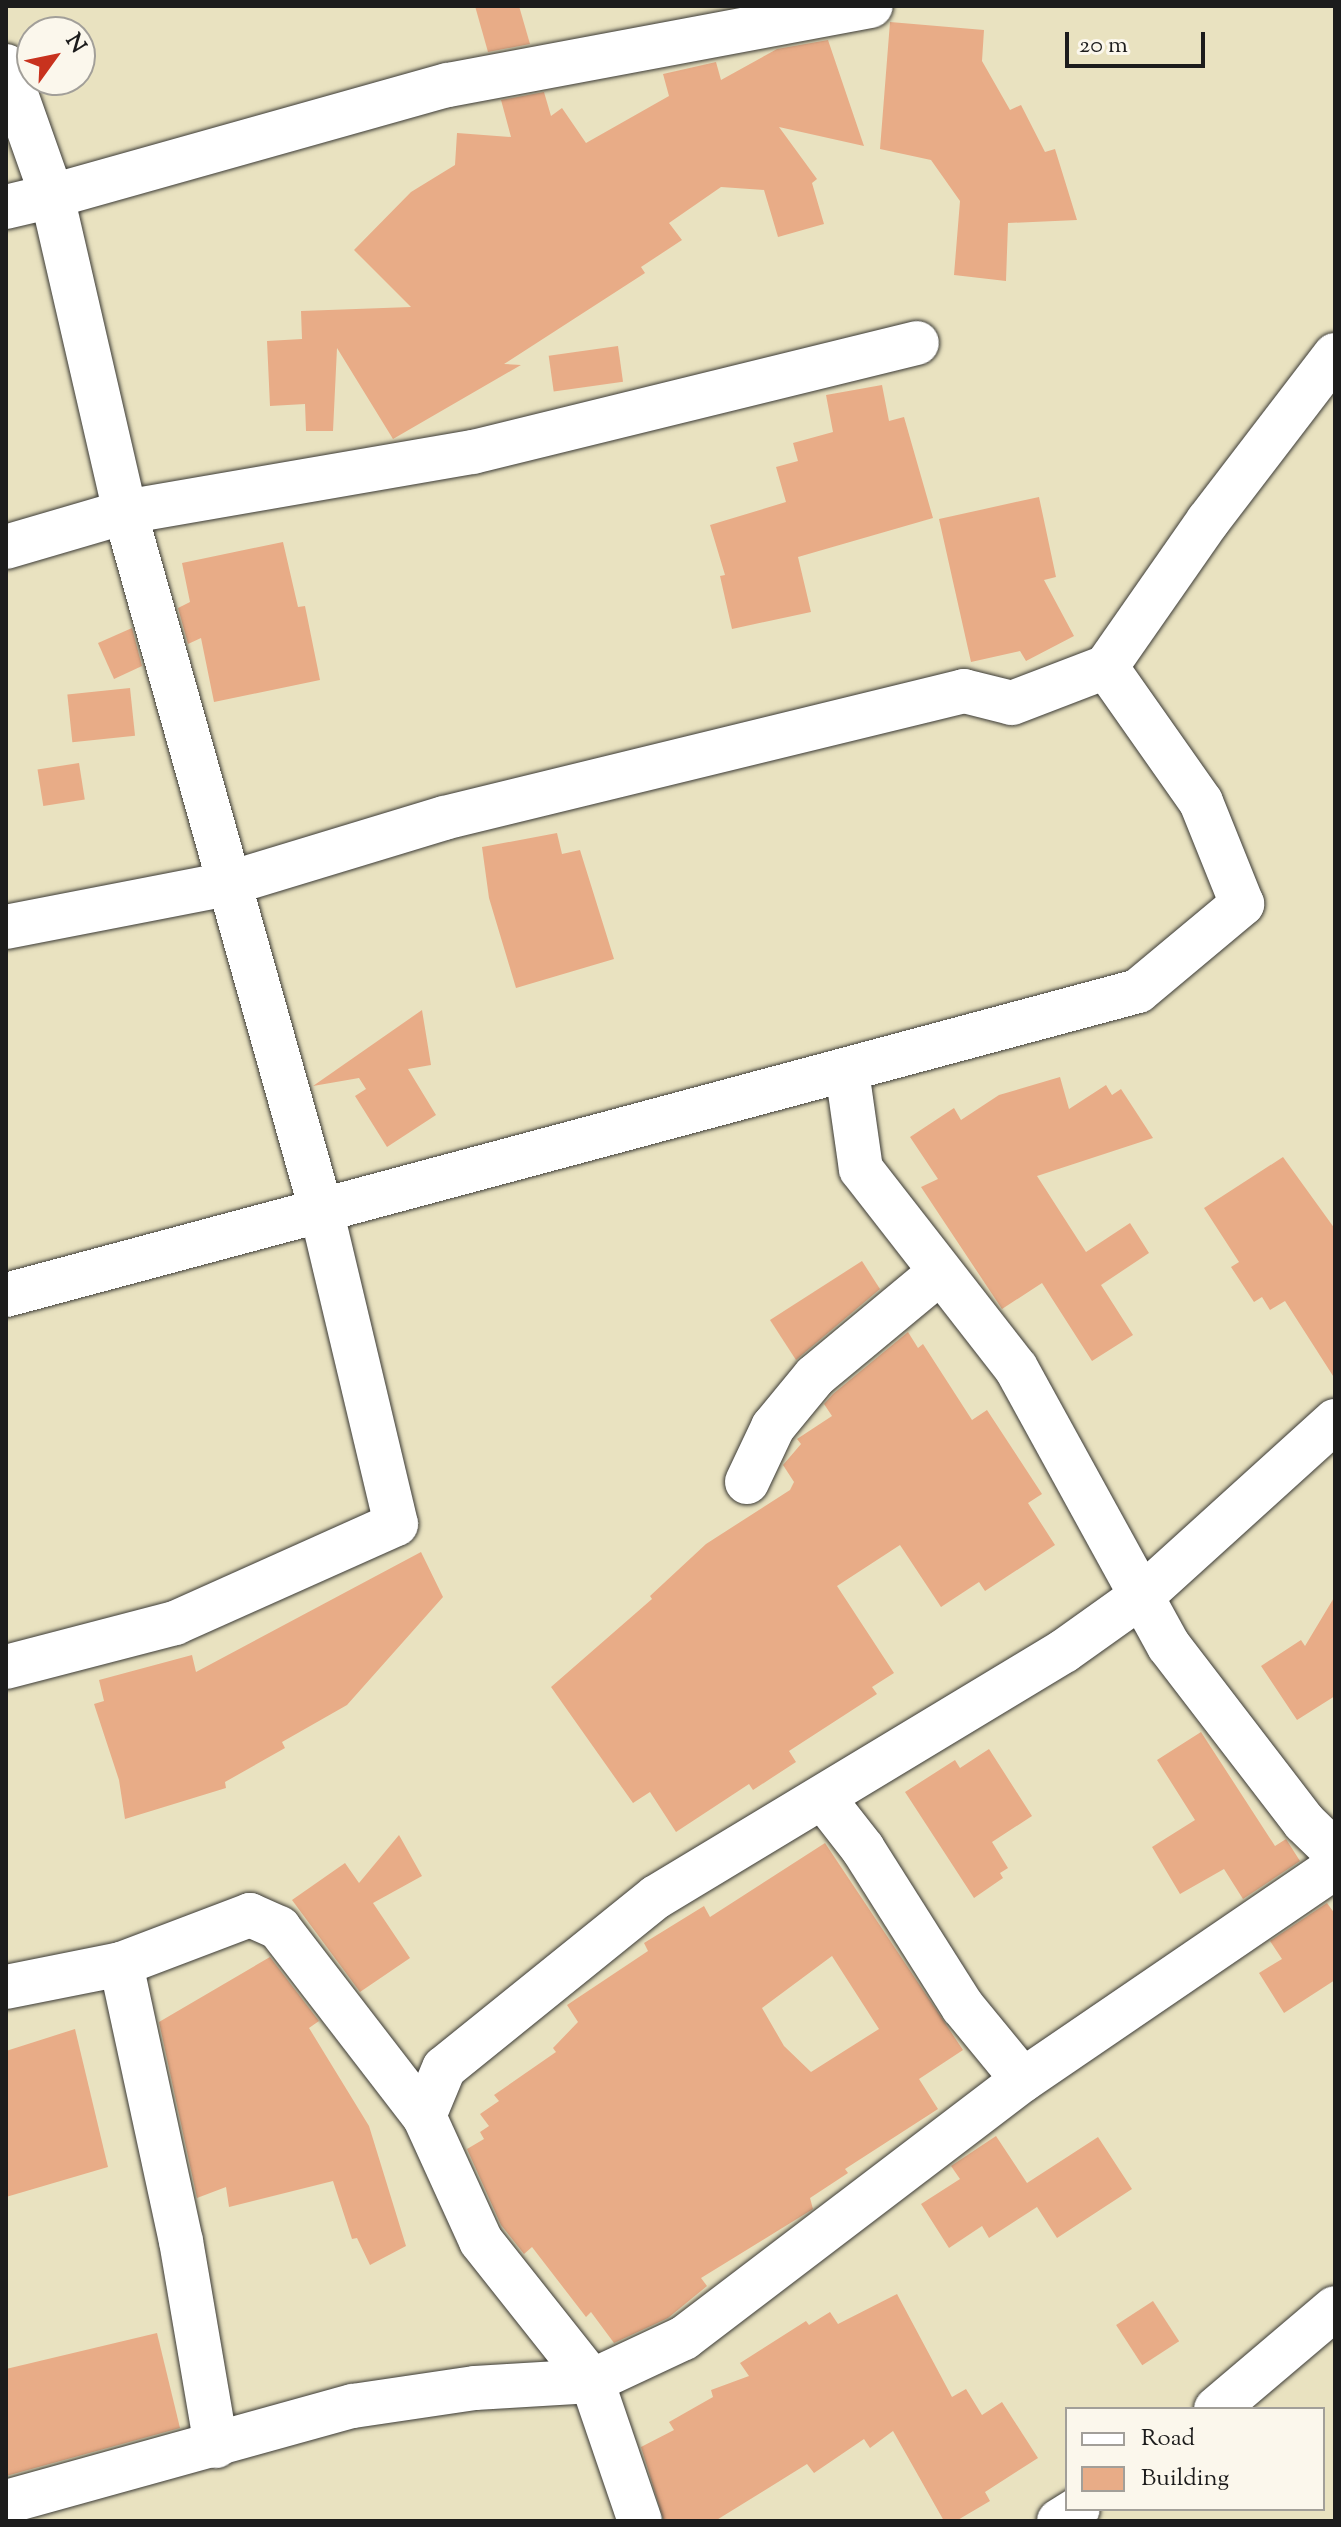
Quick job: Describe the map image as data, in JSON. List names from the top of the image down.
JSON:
{
  "legend": ["Road", "Building"],
  "scale_bar": "20 m",
  "north": "top right"
}
